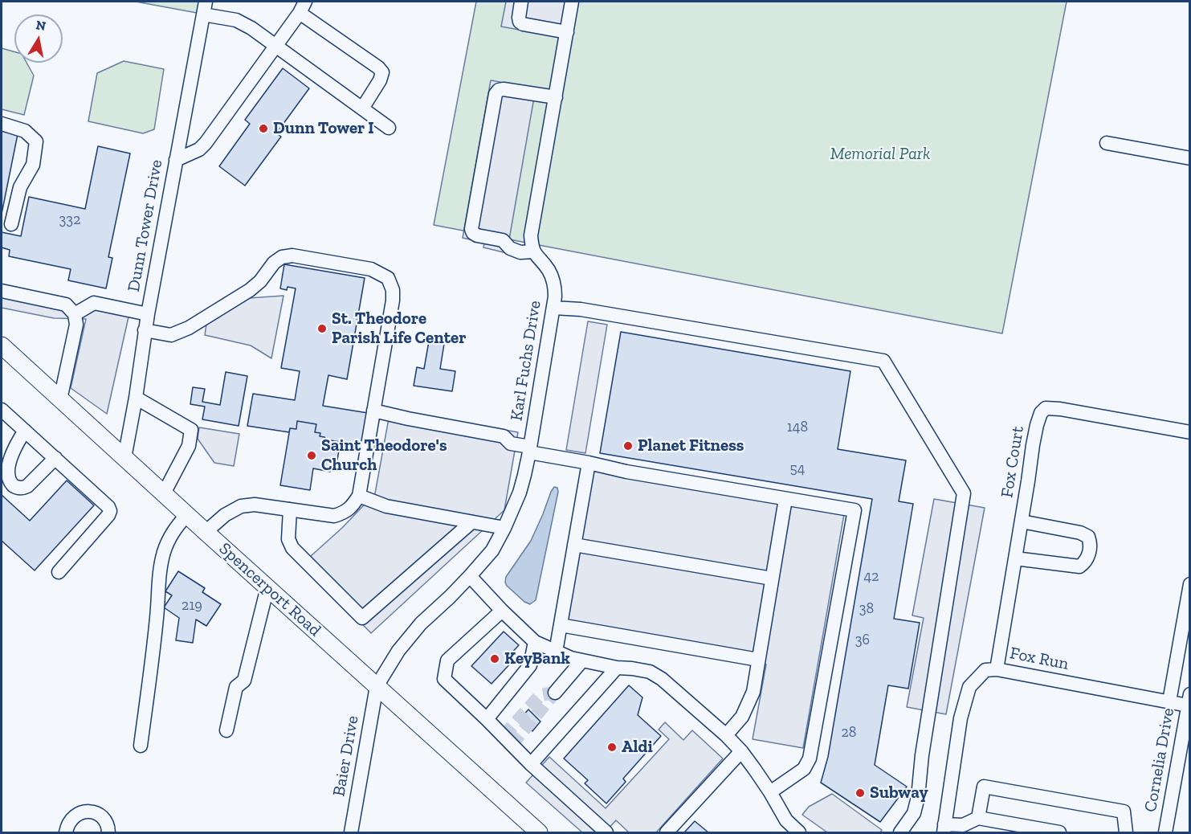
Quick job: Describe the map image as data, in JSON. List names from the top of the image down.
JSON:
{
  "streets": {
    "main road": ["Spencerport Road"],
    "street": [
      "Dunn Tower Drive",
      "Karl Fuchs Drive",
      "Fox Court",
      "Fox Run",
      "Baier Drive",
      "Cornelia Drive"
    ]
  },
  "crossings": [
    ["Dunn Tower Drive", "Spencerport Road"],
    ["Karl Fuchs Drive", "Spencerport Road"],
    ["Karl Fuchs Drive", "Baier Drive"],
    ["Fox Court", "Fox Run"],
    ["Spencerport Road", "Baier Drive"],
    ["Fox Run", "Cornelia Drive"]
  ],
  "parks": ["Memorial Park"],
  "places": [
    "Dunn Tower I",
    "St. Theodore Parish Life Center",
    "Planet Fitness",
    "Saint Theodore's Church",
    "KeyBank",
    "Aldi",
    "Subway"
  ],
  "house_numbers": [
    "332",
    "148",
    "54",
    "42",
    "219",
    "38",
    "36",
    "28"
  ],
  "north": "top"
}
